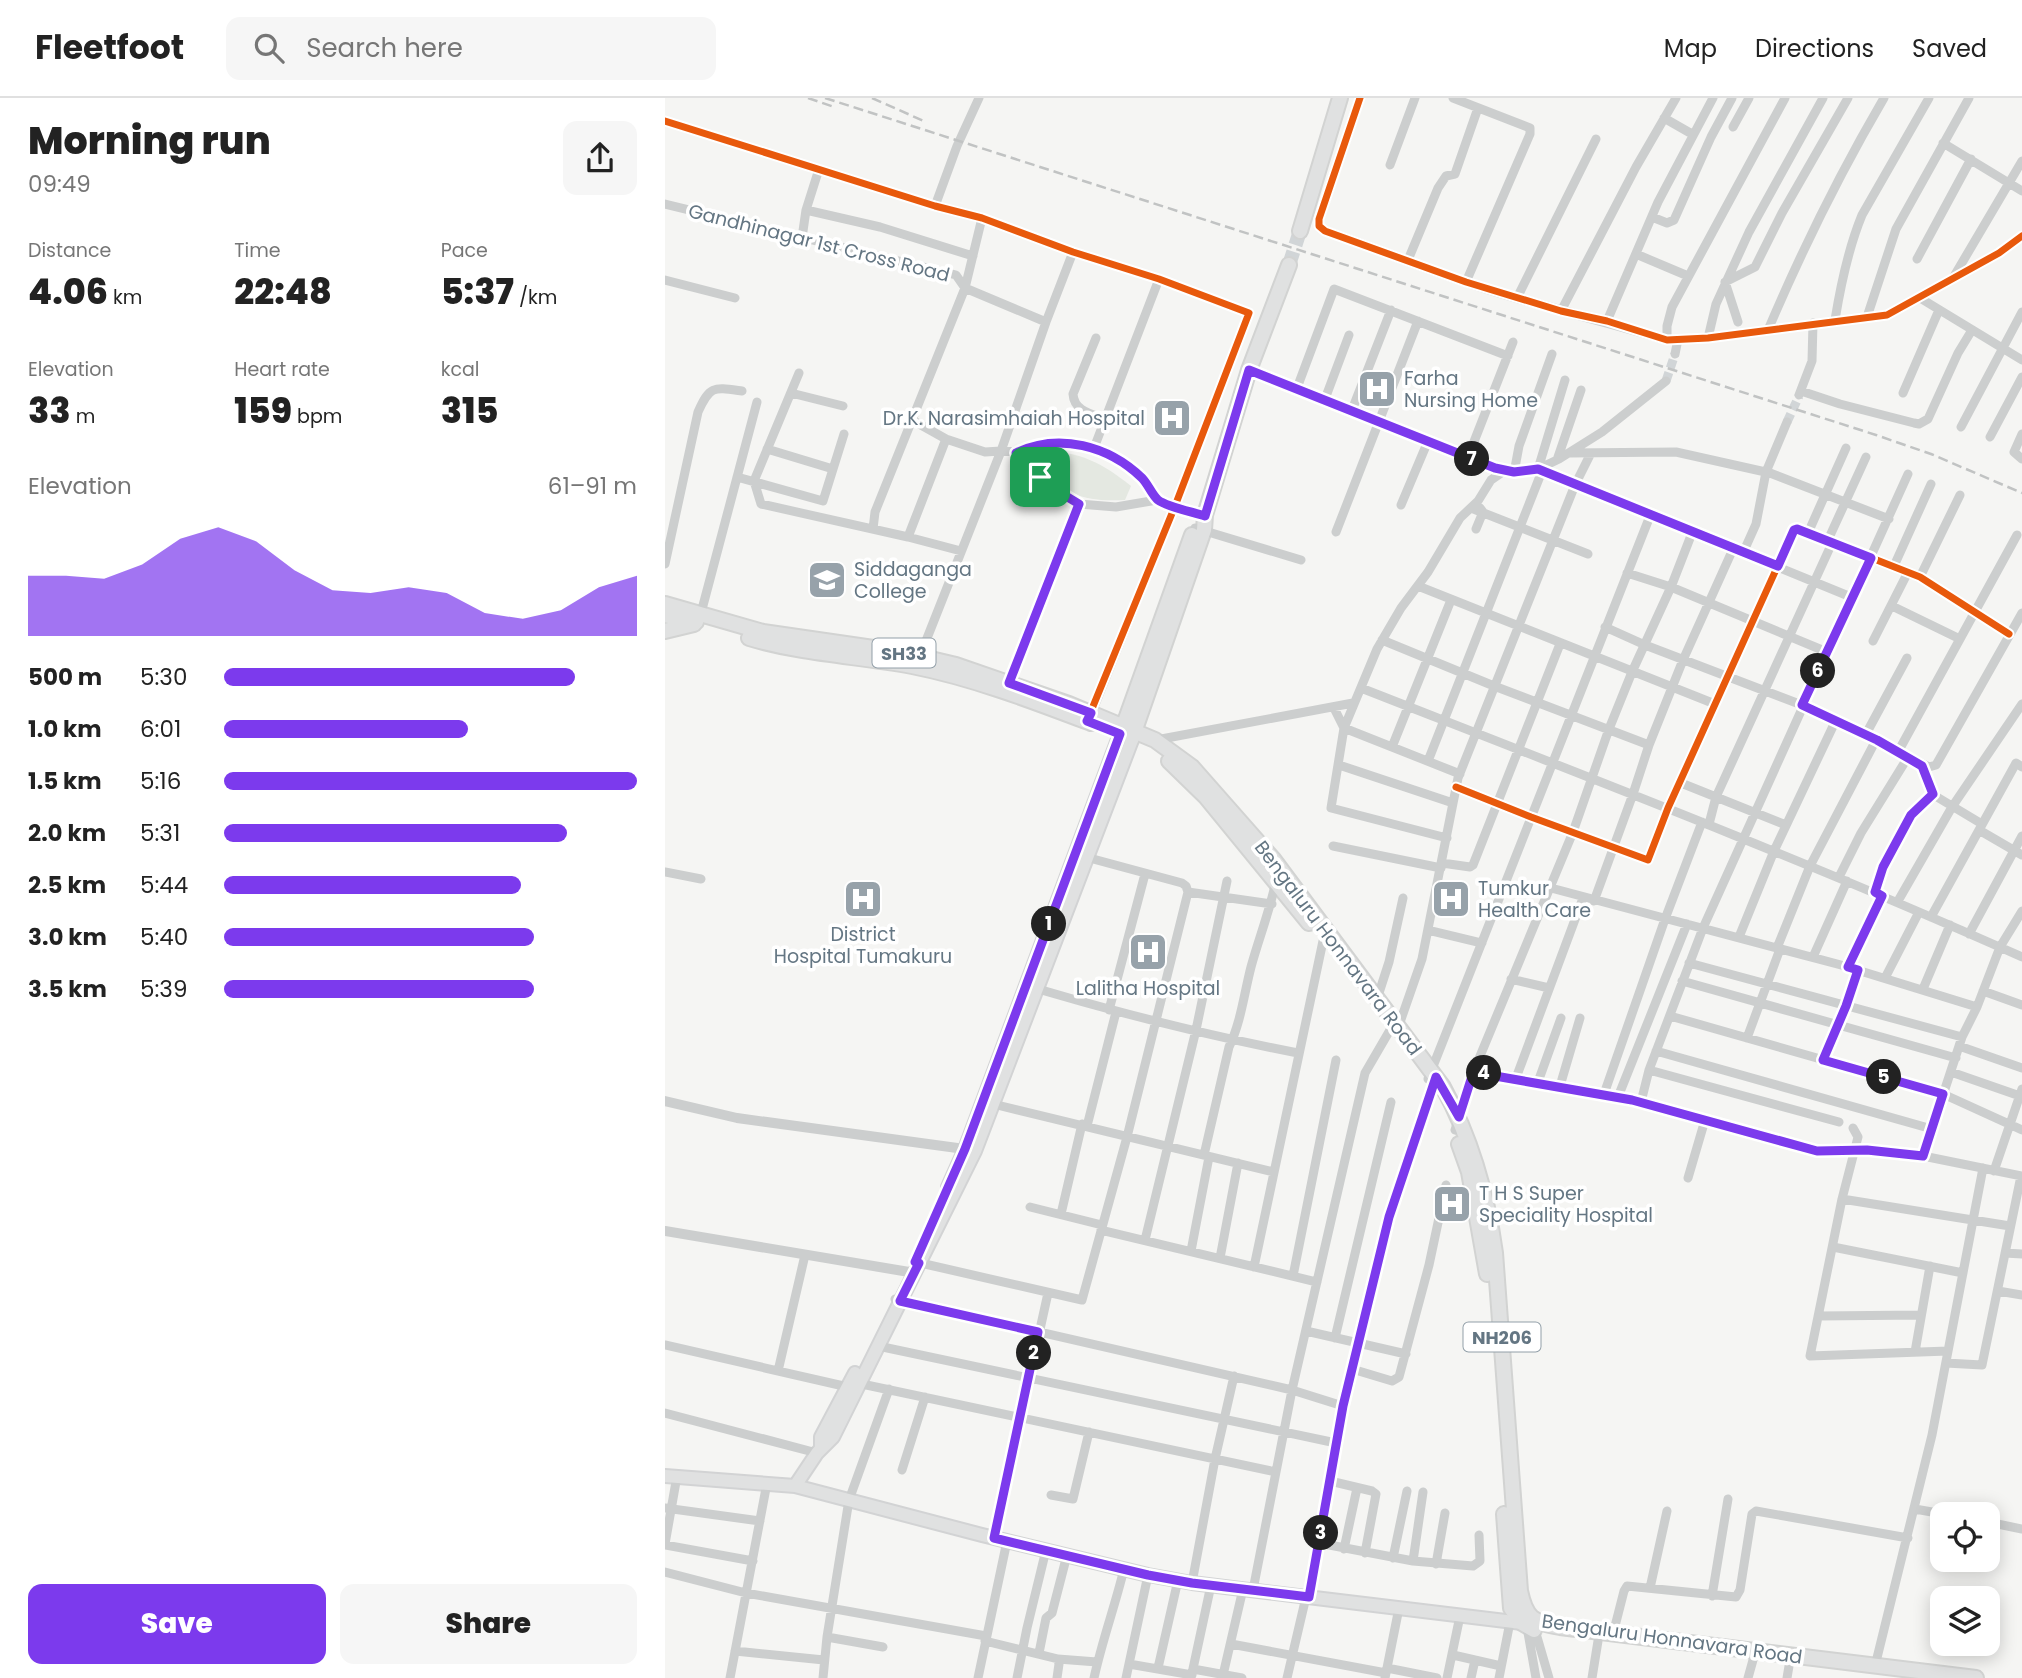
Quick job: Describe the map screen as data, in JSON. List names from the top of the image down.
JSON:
{
  "streets": {
    "main road": ["SH33", "Bengaluru Honnavara Road", "NH206"],
    "street": ["Gandhinagar 1st Cross Road"]
  },
  "crossings": [
    ["SH33", "Bengaluru Honnavara Road"],
    ["SH33", "NH206"],
    ["Bengaluru Honnavara Road", "NH206"]
  ],
  "places": {
    "hospital": [
      "Farha Nursing Home",
      "Dr.K. Narasimhaiah Hospital",
      "District Hospital Tumakuru",
      "Tumkur Health Care",
      "Lalitha Hospital",
      "T H S Super Speciality Hospital"
    ],
    "school or university": ["Siddaganga College"]
  },
  "page": {
    "header": "Fleetfoot",
    "search": "Search here",
    "nav": ["Map", "Directions", "Saved"],
    "heading": ["Morning run", "09:49"],
    "stats": [
      ["Distance", "4.06 km"],
      ["Time", "22:48"],
      ["Pace", "5:37 /km"],
      ["Elevation", "33 m"],
      ["Heart rate", "159 bpm"],
      ["kcal", "315"]
    ],
    "pins": [
      "7",
      "6",
      "1",
      "4",
      "5",
      "2",
      "3"
    ],
    "chart": ["Elevation", "61–91 m"],
    "list": [
      {
        "name": "500 m",
        "note": "5:30"
      },
      {
        "name": "1.0 km",
        "note": "6:01"
      },
      {
        "name": "1.5 km",
        "note": "5:16"
      },
      {
        "name": "2.0 km",
        "note": "5:31"
      },
      {
        "name": "2.5 km",
        "note": "5:44"
      },
      {
        "name": "3.0 km",
        "note": "5:40"
      },
      {
        "name": "3.5 km",
        "note": "5:39"
      }
    ],
    "buttons": ["Save", "Share"]
  }
}
